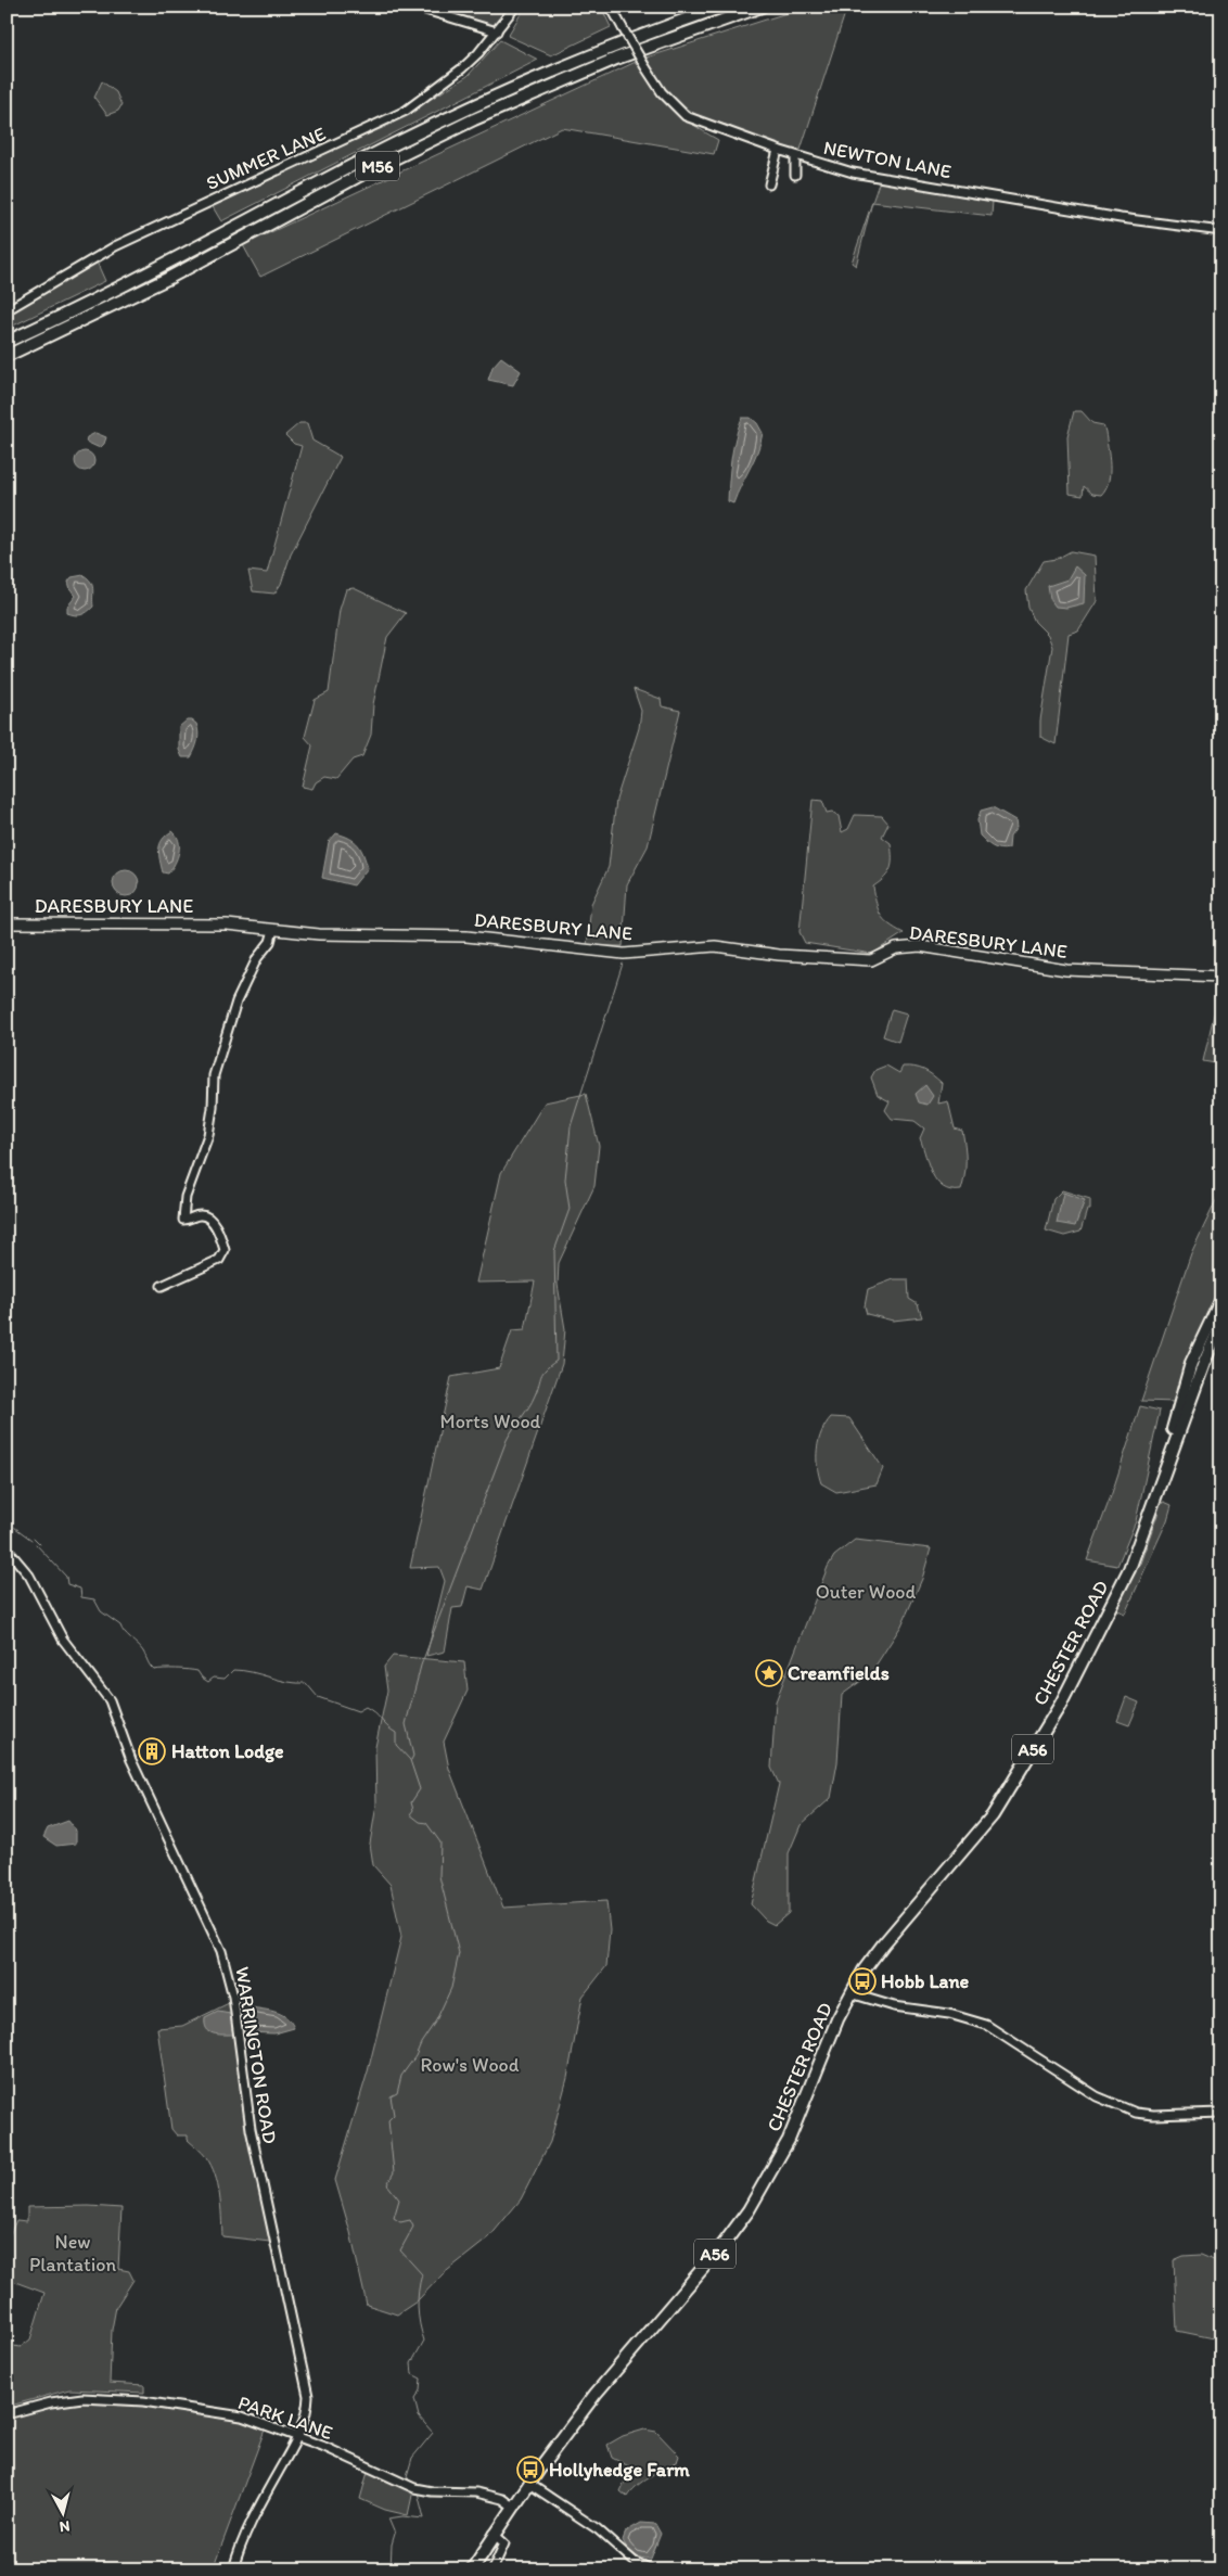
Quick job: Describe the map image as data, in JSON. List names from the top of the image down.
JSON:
{
  "streets": {
    "highway": ["M56", "CHESTER ROAD", "A56"],
    "main road": ["DARESBURY LANE"],
    "street": [
      "SUMMER LANE",
      "NEWTON LANE",
      "WARRINGTON ROAD",
      "PARK LANE"
    ]
  },
  "crossings": [
    ["CHESTER ROAD", "PARK LANE"],
    ["WARRINGTON ROAD", "PARK LANE"]
  ],
  "parks": [
    "Morts Wood",
    "Outer Wood",
    "Row's Wood",
    "New Plantation"
  ],
  "places": {
    "place": ["Creamfields"],
    "building": ["Hatton Lodge"],
    "bus stop": ["Hobb Lane", "Hollyhedge Farm"]
  },
  "north": "bottom"
}
